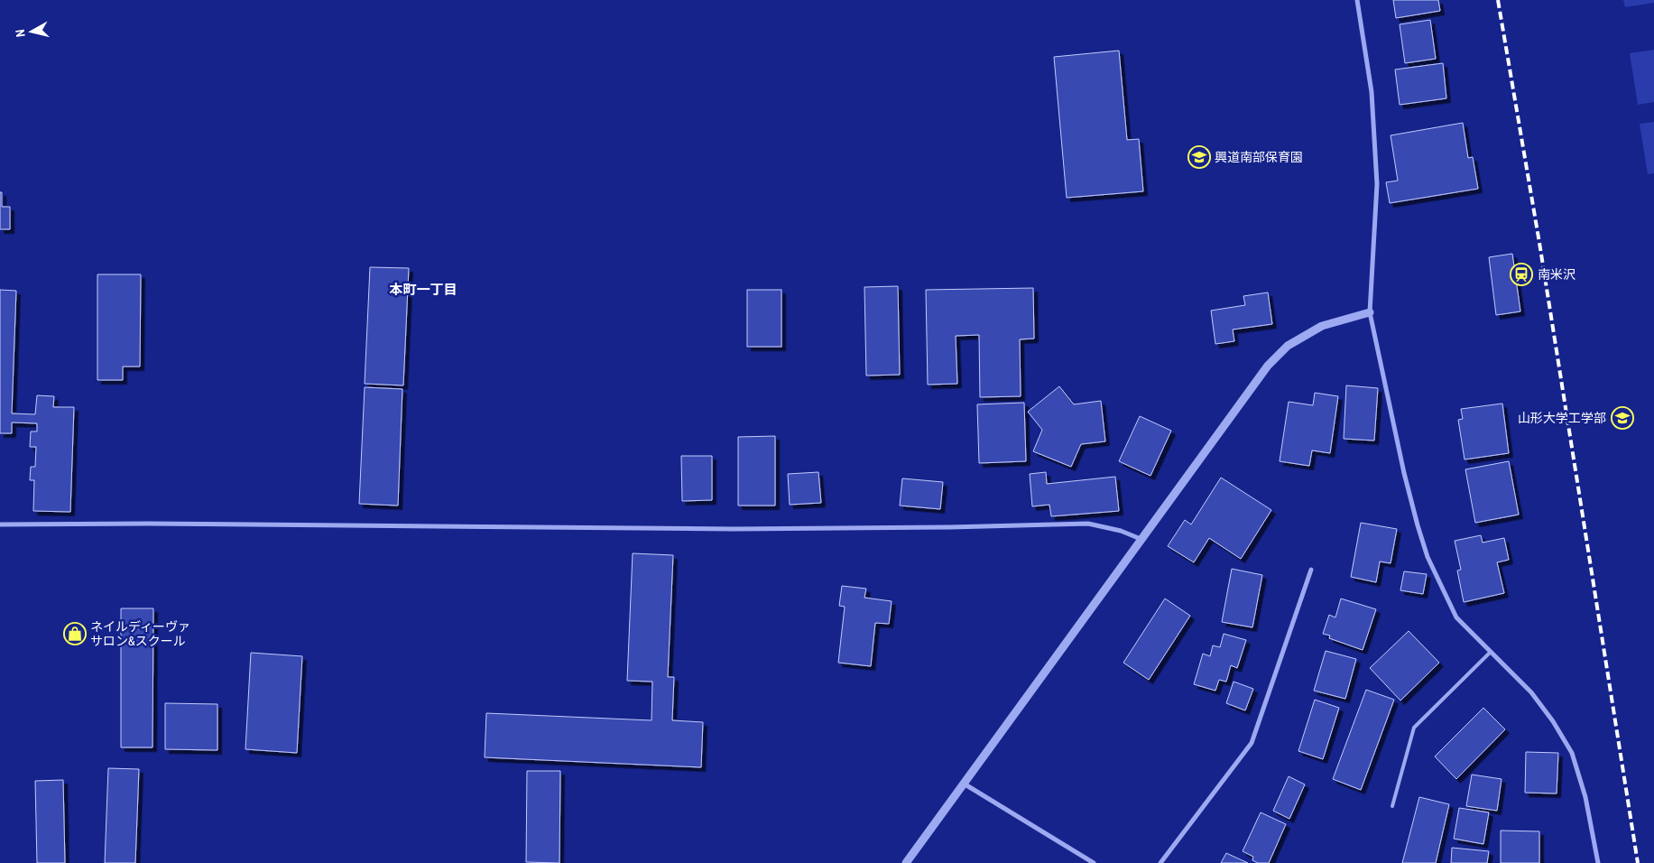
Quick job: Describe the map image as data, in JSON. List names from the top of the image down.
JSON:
{
  "districts": ["本町一丁目"],
  "places": {
    "school or university": ["興道南部保育園", "山形大学工学部"],
    "station": ["南米沢"],
    "shop": ["ネイルディーヴァ サロン&スクール"]
  },
  "north": "left"
}
